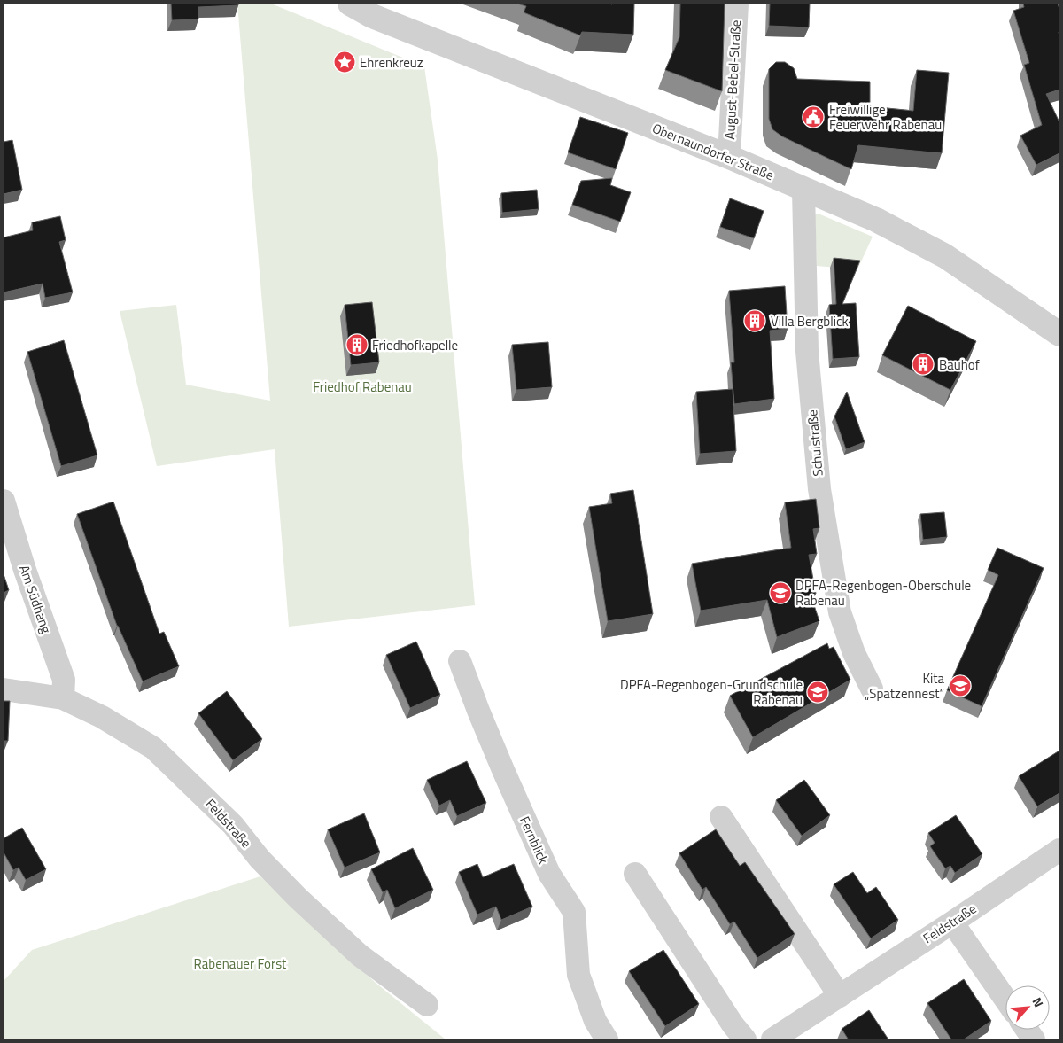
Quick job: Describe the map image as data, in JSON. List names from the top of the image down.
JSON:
{
  "streets": {
    "street": [
      "August-Bebel-Straße",
      "Obernaundorfer Straße",
      "Schulstraße",
      "Am Südhang",
      "Feldstraße",
      "Fernblick"
    ]
  },
  "crossings": [
    ["August-Bebel-Straße", "Obernaundorfer Straße"],
    ["Obernaundorfer Straße", "Schulstraße"],
    ["Am Südhang", "Feldstraße"]
  ],
  "parks": ["Friedhof Rabenau", "Rabenauer Forst"],
  "places": {
    "place": ["Ehrenkreuz"],
    "public building": ["Freiwillige Feuerwehr Rabenau"],
    "building": ["Villa Bergblick", "Friedhofkapelle", "Bauhof"],
    "school or university": ["DPFA-Regenbogen-Oberschule Rabenau", "Kita „Spatzennest“", "DPFA-Regenbogen-Grundschule Rabenau"]
  },
  "north": "top right"
}
